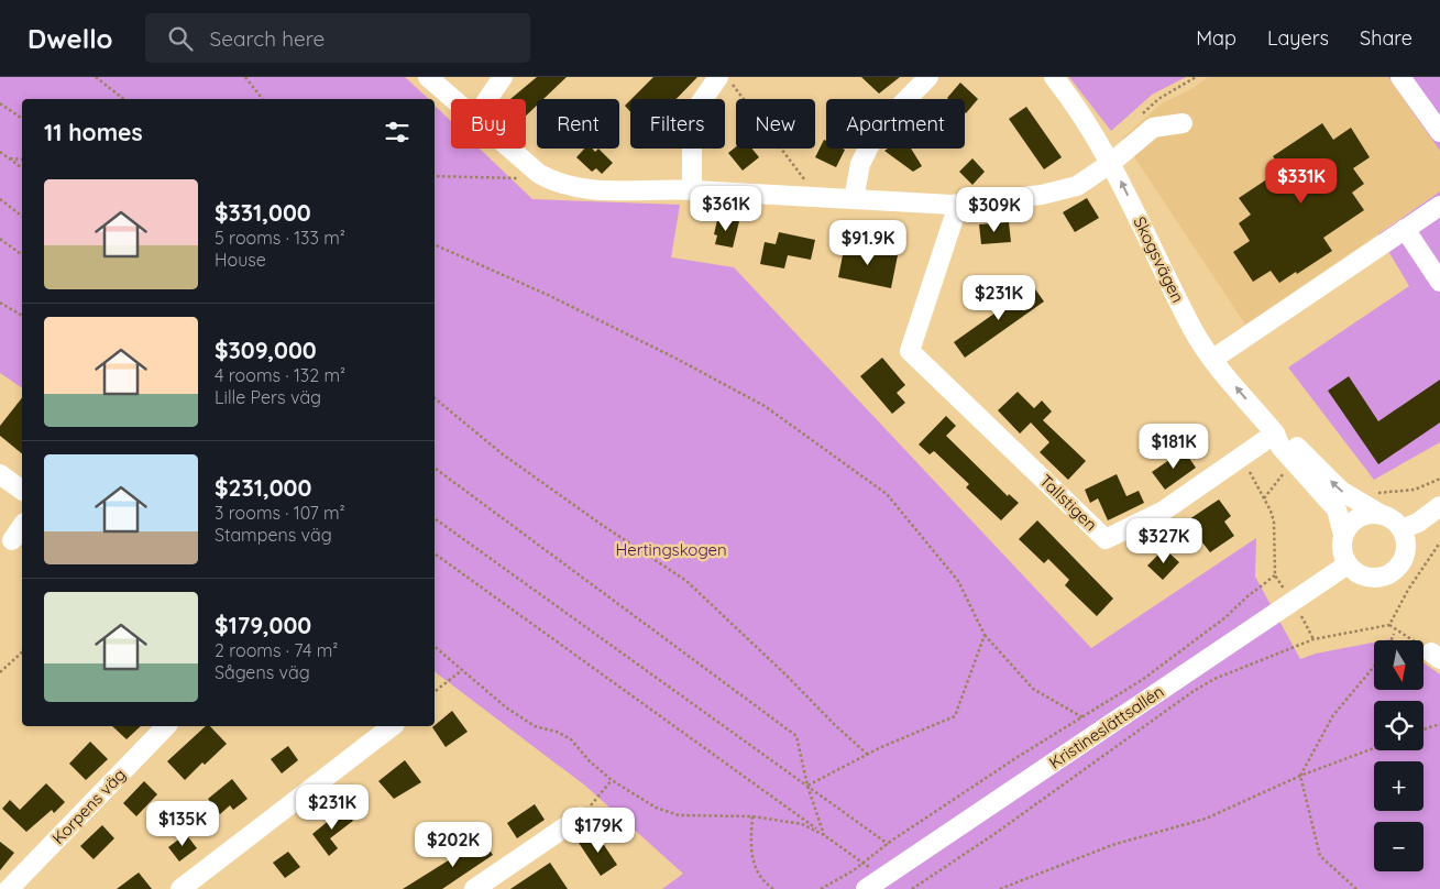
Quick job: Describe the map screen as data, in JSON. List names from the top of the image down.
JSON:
{
  "streets": {
    "street": [
      "Skogsvägen",
      "Tallstigen",
      "Kristineslättsallén",
      "Korpens väg"
    ]
  },
  "crossings": [
    ["Skogsvägen", "Tallstigen"],
    ["Skogsvägen", "Kristineslättsallén"]
  ],
  "one_way": ["Skogsvägen"],
  "parks": ["Hertingskogen"],
  "north": "bottom",
  "page": {
    "header": "Dwello",
    "search": "Search here",
    "nav": ["Map", "Layers", "Share"],
    "chip": [
      "Buy",
      "Rent",
      "Filters",
      "New",
      "Apartment"
    ],
    "heading": "11 homes",
    "price": [
      "$331K",
      "$361K",
      "$309K",
      "$91.9K",
      "$231K",
      "$181K",
      "$327K",
      "$231K",
      "$135K",
      "$179K",
      "$202K"
    ],
    "list": [
      {
        "name": "$331,000",
        "note": "5 rooms · 133 m² · House"
      },
      {
        "name": "$309,000",
        "note": "4 rooms · 132 m² · Lille Pers väg"
      },
      {
        "name": "$231,000",
        "note": "3 rooms · 107 m² · Stampens väg"
      },
      {
        "name": "$179,000",
        "note": "2 rooms · 74 m² · Sågens väg"
      }
    ],
    "map_buttons": ["+", "−"]
  }
}
